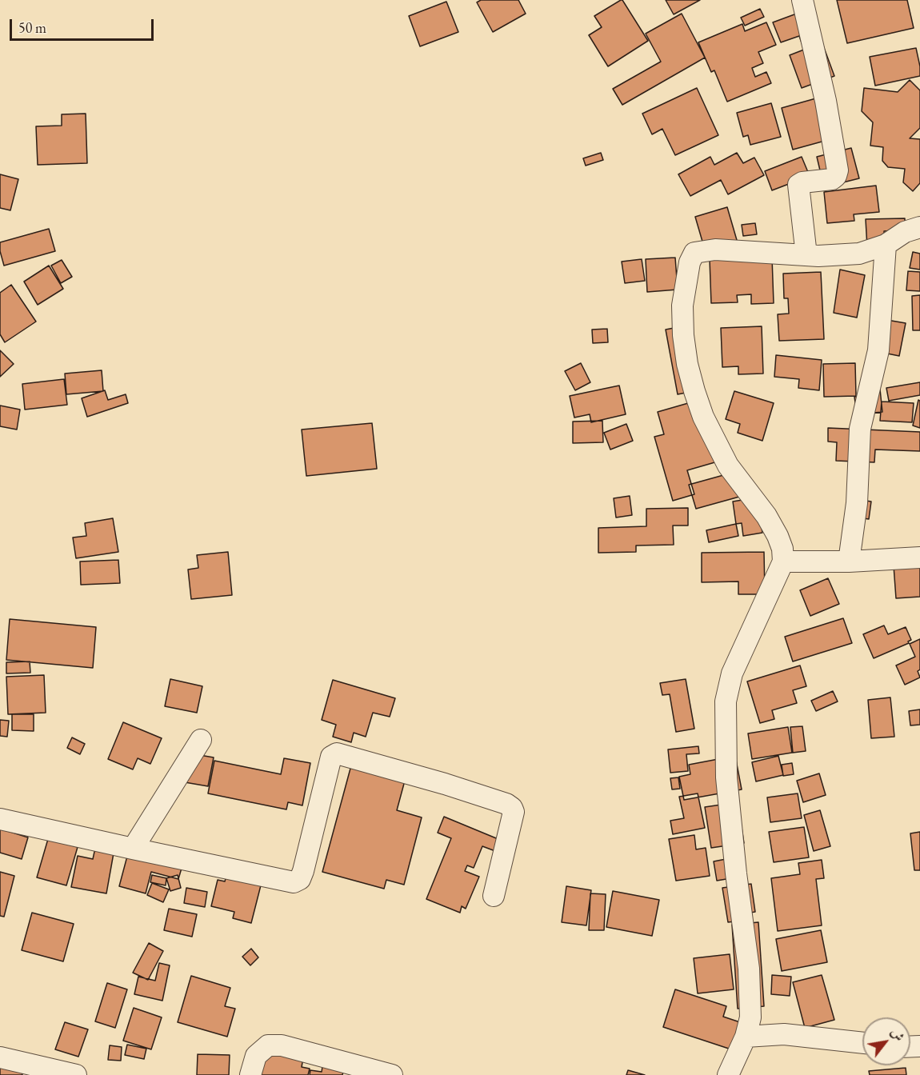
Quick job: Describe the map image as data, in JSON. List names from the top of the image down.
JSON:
{
  "scale_bar": "50 m",
  "north": "top right"
}
